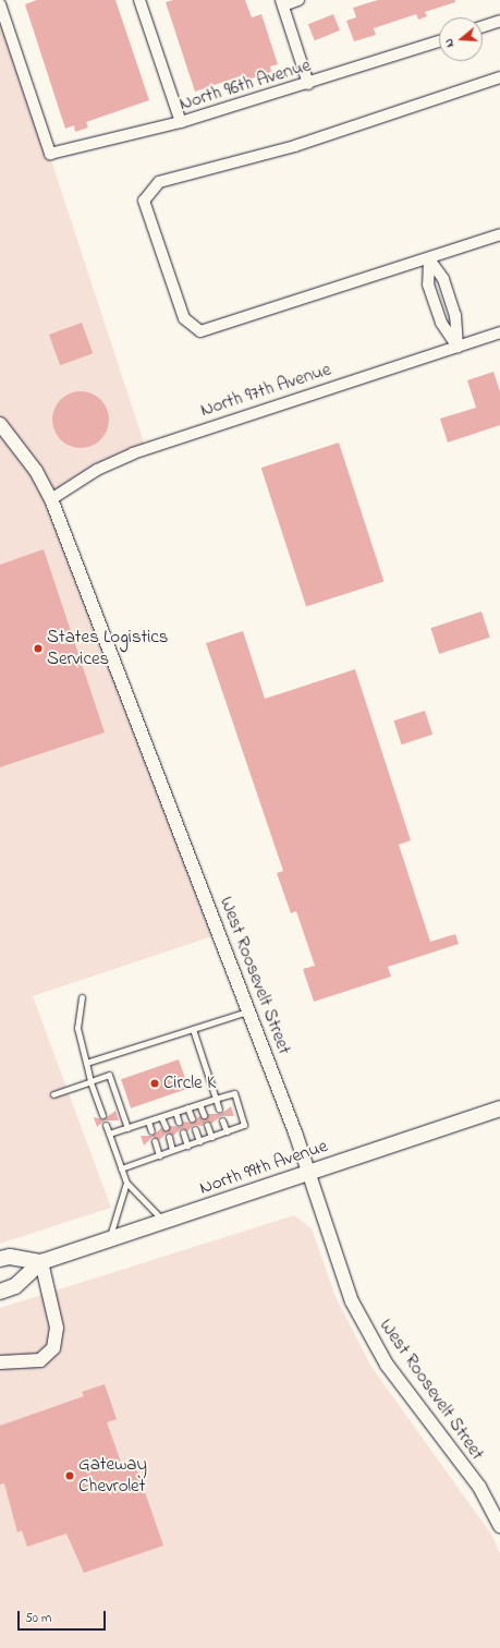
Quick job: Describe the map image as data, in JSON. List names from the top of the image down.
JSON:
{
  "streets": {
    "main road": ["North 99th Avenue"],
    "street": ["North 96th Avenue", "North 97th Avenue", "West Roosevelt Street"]
  },
  "crossings": [
    ["North 97th Avenue", "West Roosevelt Street"],
    ["West Roosevelt Street", "North 99th Avenue"]
  ],
  "places": ["States Logistics Services", "Circle K", "Gateway Chevrolet"],
  "scale_bar": "50 m",
  "north": "left"
}
